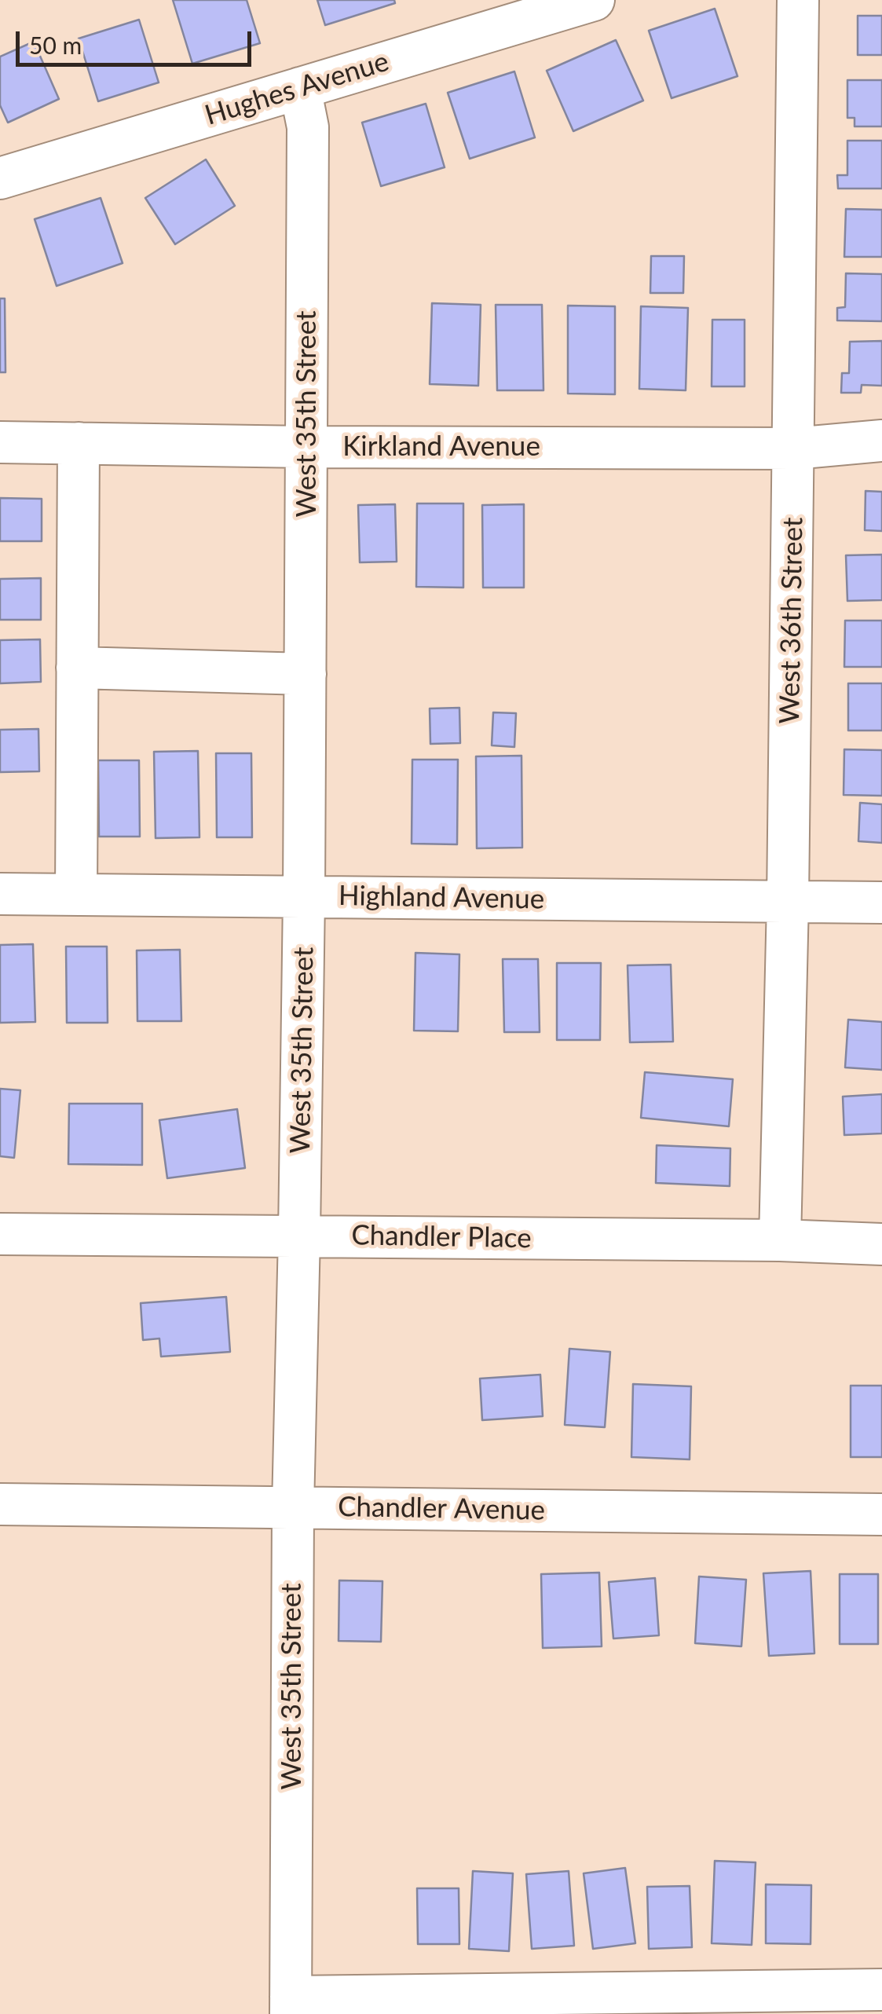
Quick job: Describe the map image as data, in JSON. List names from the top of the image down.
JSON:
{
  "streets": {
    "street": [
      "Hughes Avenue",
      "West 35th Street",
      "Kirkland Avenue",
      "West 36th Street",
      "Highland Avenue",
      "Chandler Place",
      "Chandler Avenue"
    ]
  },
  "crossings": [
    ["Hughes Avenue", "West 35th Street"],
    ["West 35th Street", "Kirkland Avenue"],
    ["West 35th Street", "Highland Avenue"],
    ["West 35th Street", "Chandler Place"],
    ["West 35th Street", "Chandler Avenue"],
    ["Kirkland Avenue", "West 36th Street"],
    ["West 36th Street", "Highland Avenue"],
    ["West 36th Street", "Chandler Place"]
  ],
  "scale_bar": "50 m"
}
